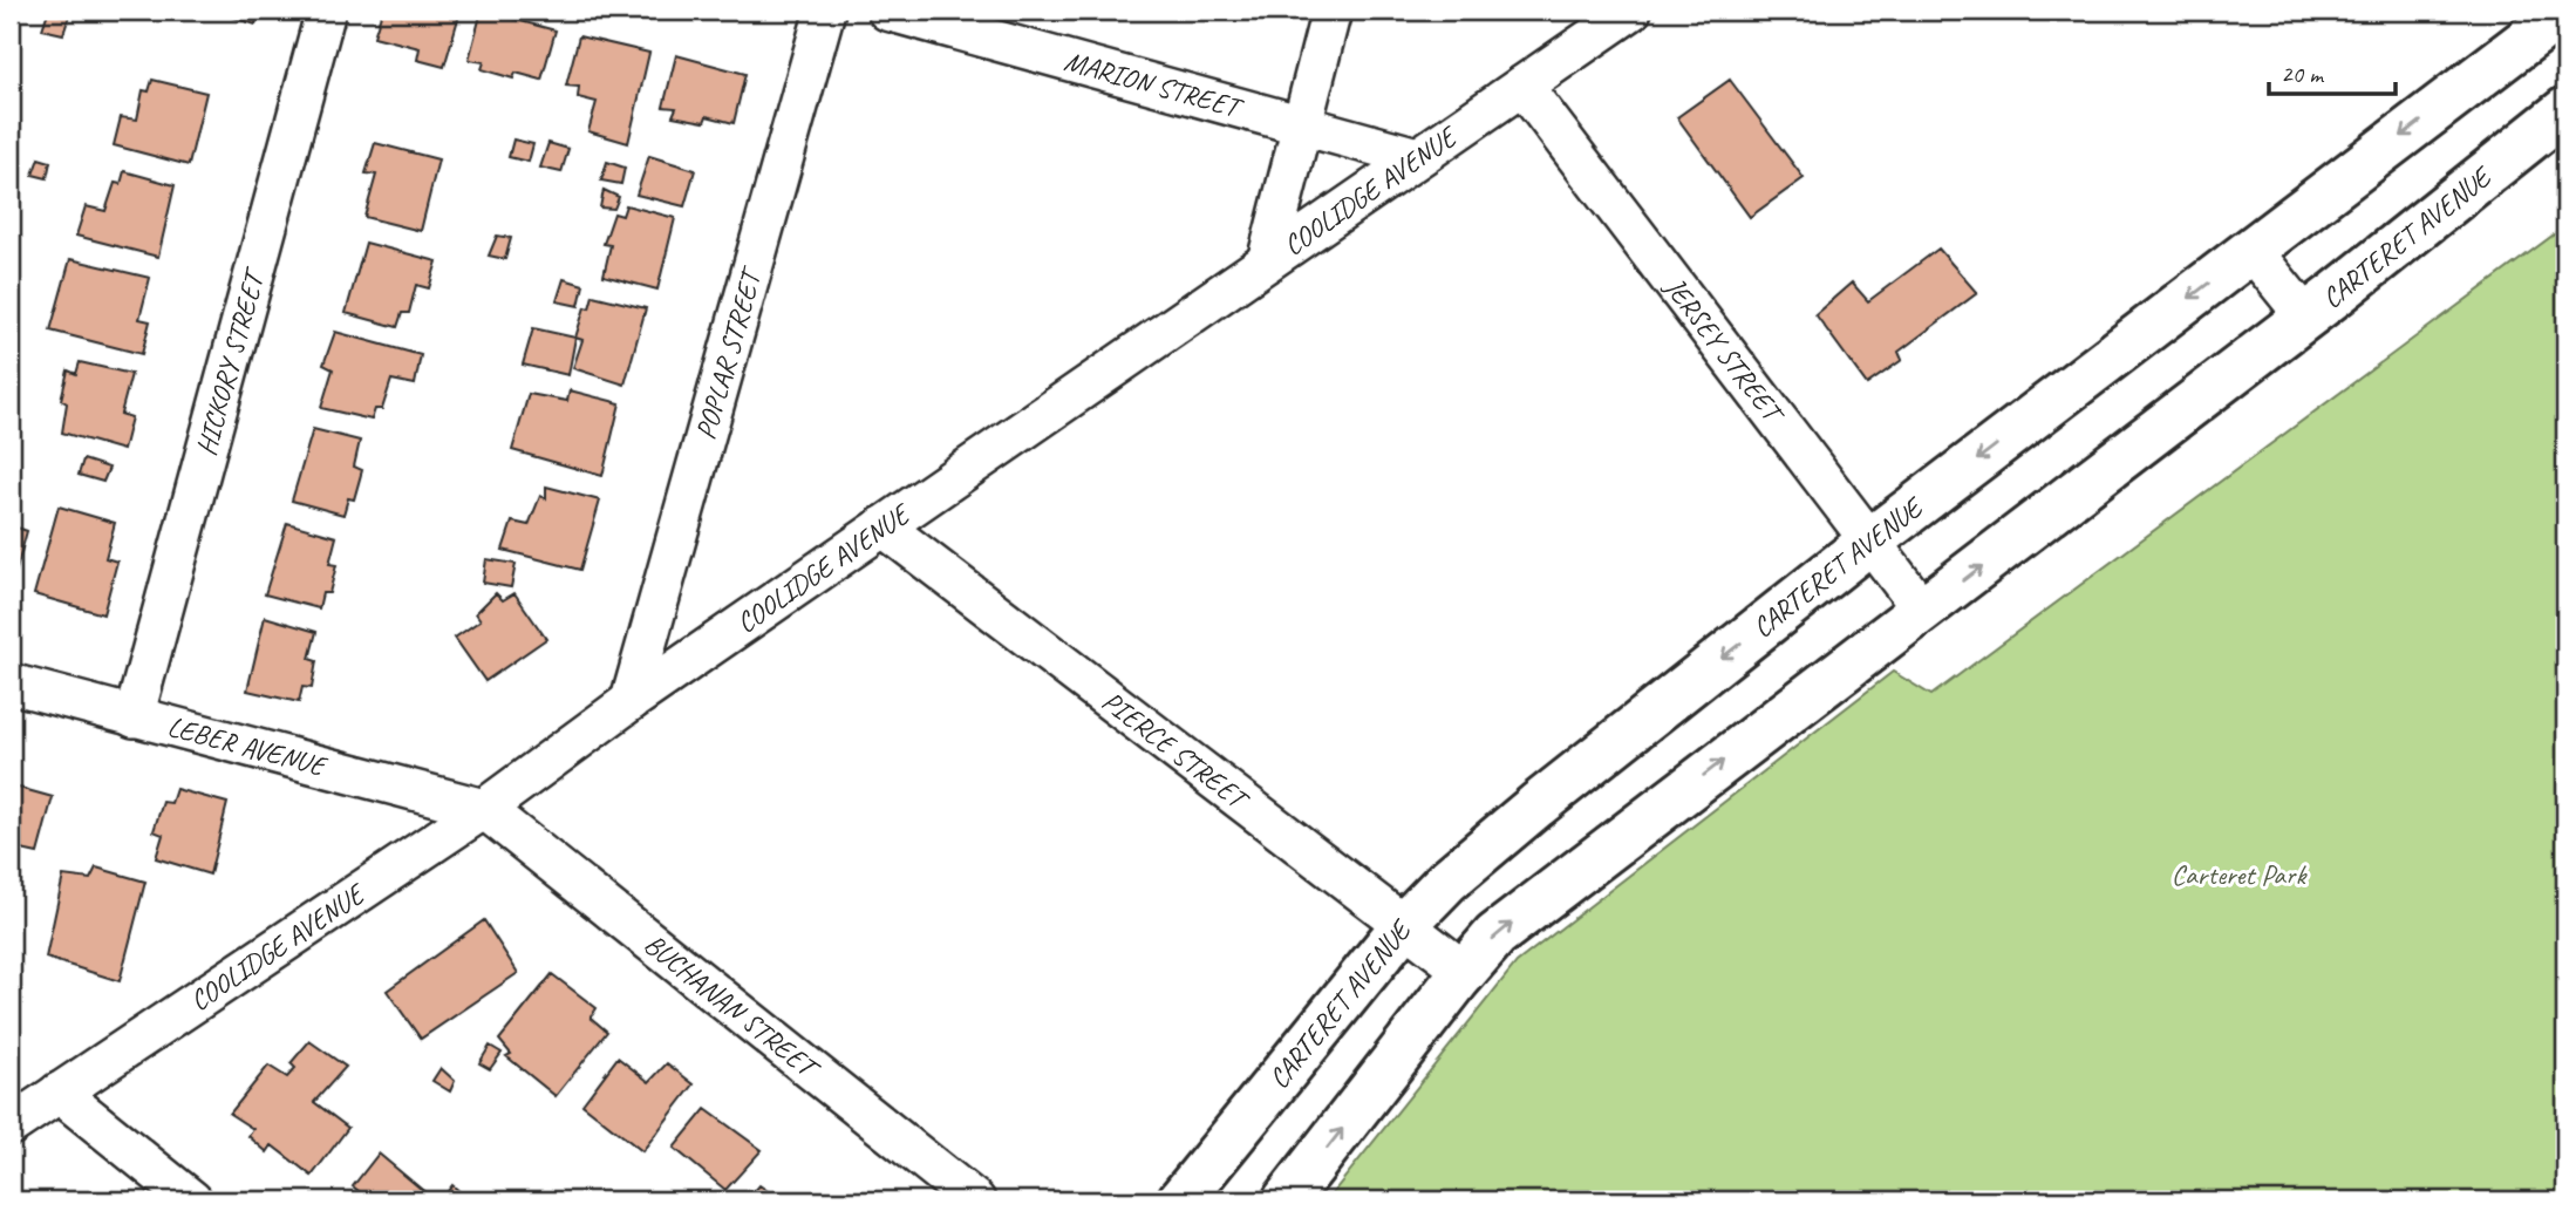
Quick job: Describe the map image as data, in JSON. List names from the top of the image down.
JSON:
{
  "streets": {
    "street": [
      "MARION STREET",
      "COOLIDGE AVENUE",
      "CARTERET AVENUE",
      "JERSEY STREET",
      "POPLAR STREET",
      "HICKORY STREET",
      "LEBER AVENUE",
      "PIERCE STREET",
      "BUCHANAN STREET"
    ]
  },
  "crossings": [
    ["MARION STREET", "COOLIDGE AVENUE"],
    ["COOLIDGE AVENUE", "JERSEY STREET"],
    ["COOLIDGE AVENUE", "POPLAR STREET"],
    ["COOLIDGE AVENUE", "LEBER AVENUE"],
    ["COOLIDGE AVENUE", "PIERCE STREET"],
    ["COOLIDGE AVENUE", "BUCHANAN STREET"],
    ["CARTERET AVENUE", "JERSEY STREET"],
    ["CARTERET AVENUE", "PIERCE STREET"],
    ["HICKORY STREET", "LEBER AVENUE"],
    ["LEBER AVENUE", "BUCHANAN STREET"]
  ],
  "parks": ["Carteret Park"],
  "scale_bar": "20 m"
}
